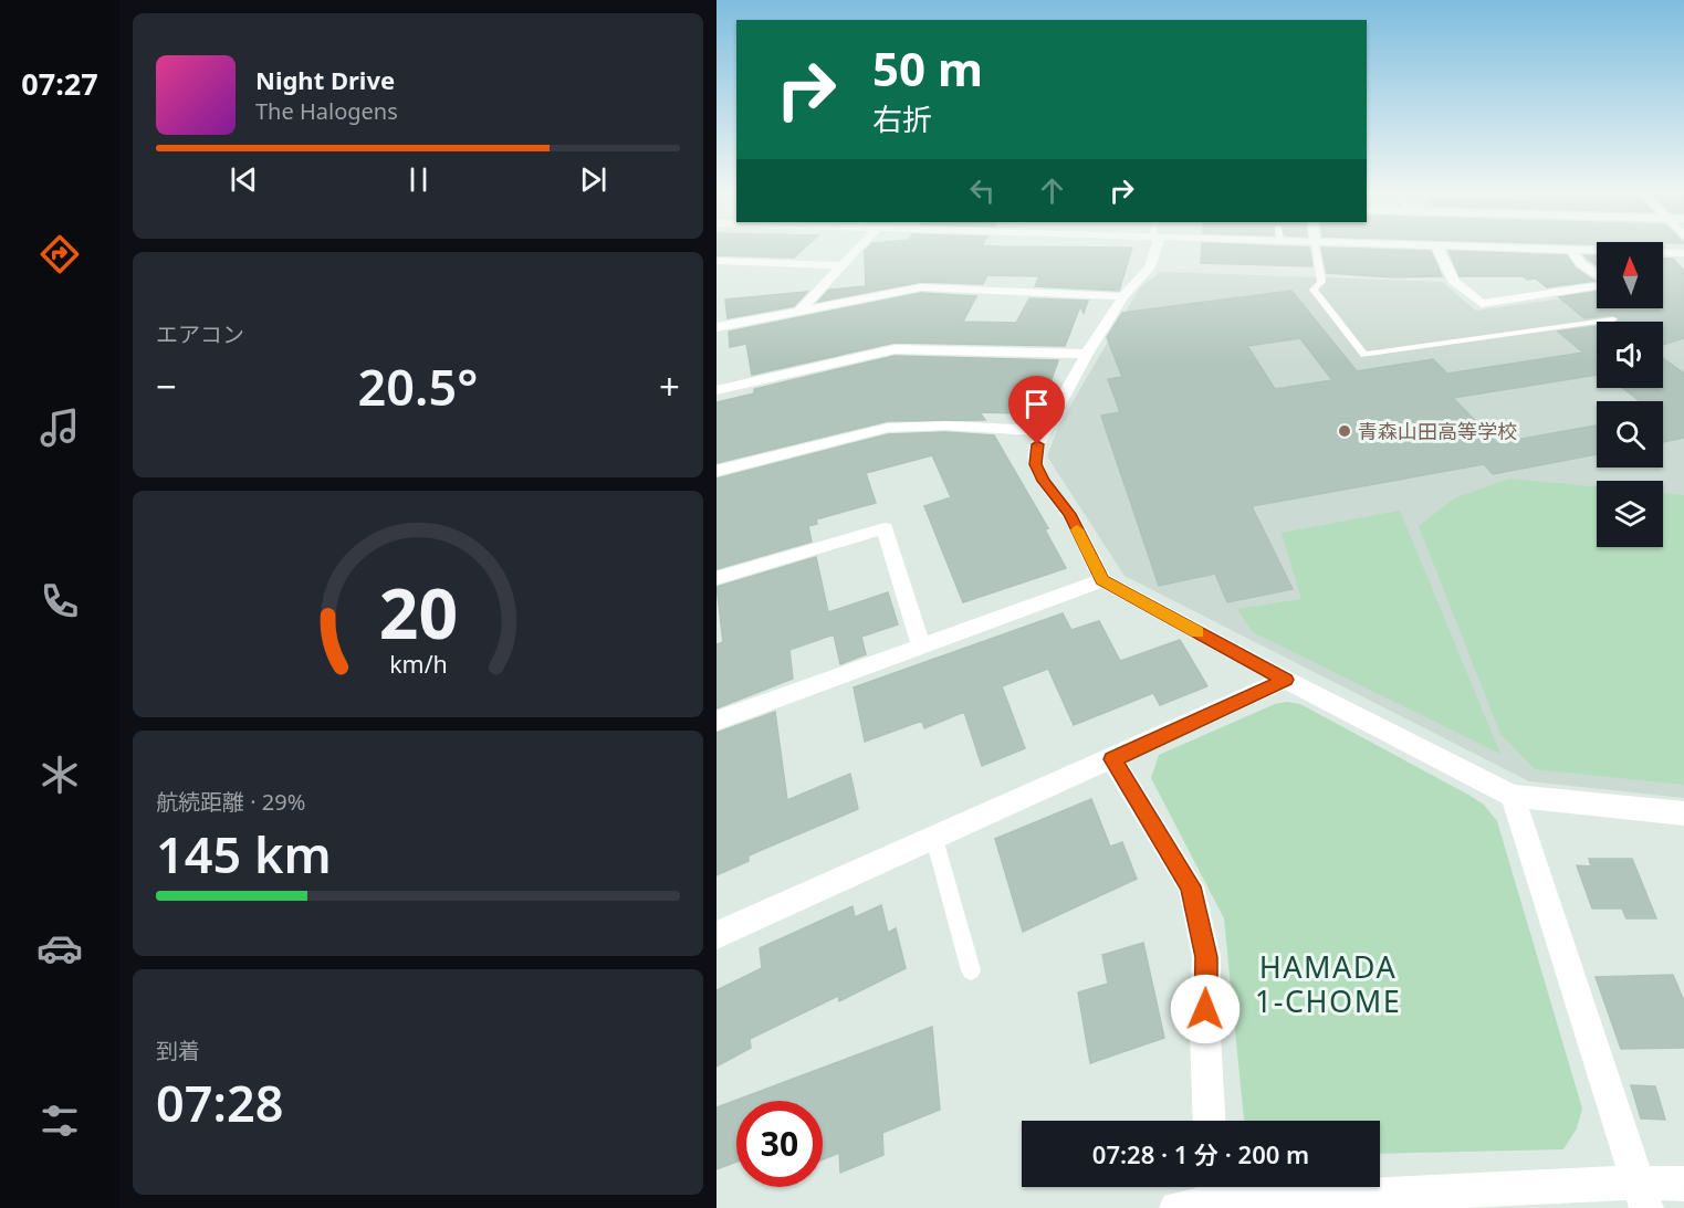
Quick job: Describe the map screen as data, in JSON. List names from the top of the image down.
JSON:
{
  "districts": ["HAMADA 1-CHOME"],
  "places": ["青森山田高等学校"],
  "north": "top",
  "page": {
    "tabs": "07:27",
    "turn": ["50 m", "右折"],
    "song": ["Night Drive", "The Halogens"],
    "tile": [
      "エアコン",
      ["航続距離 · 29%", "145 km"],
      ["到着", "07:28"]
    ],
    "heat": ["−", "20.5°", "+"],
    "limit": "30",
    "trip": "07:28 · 1 分 · 200 m",
    "gauge": ["20", "km/h"]
  }
}
